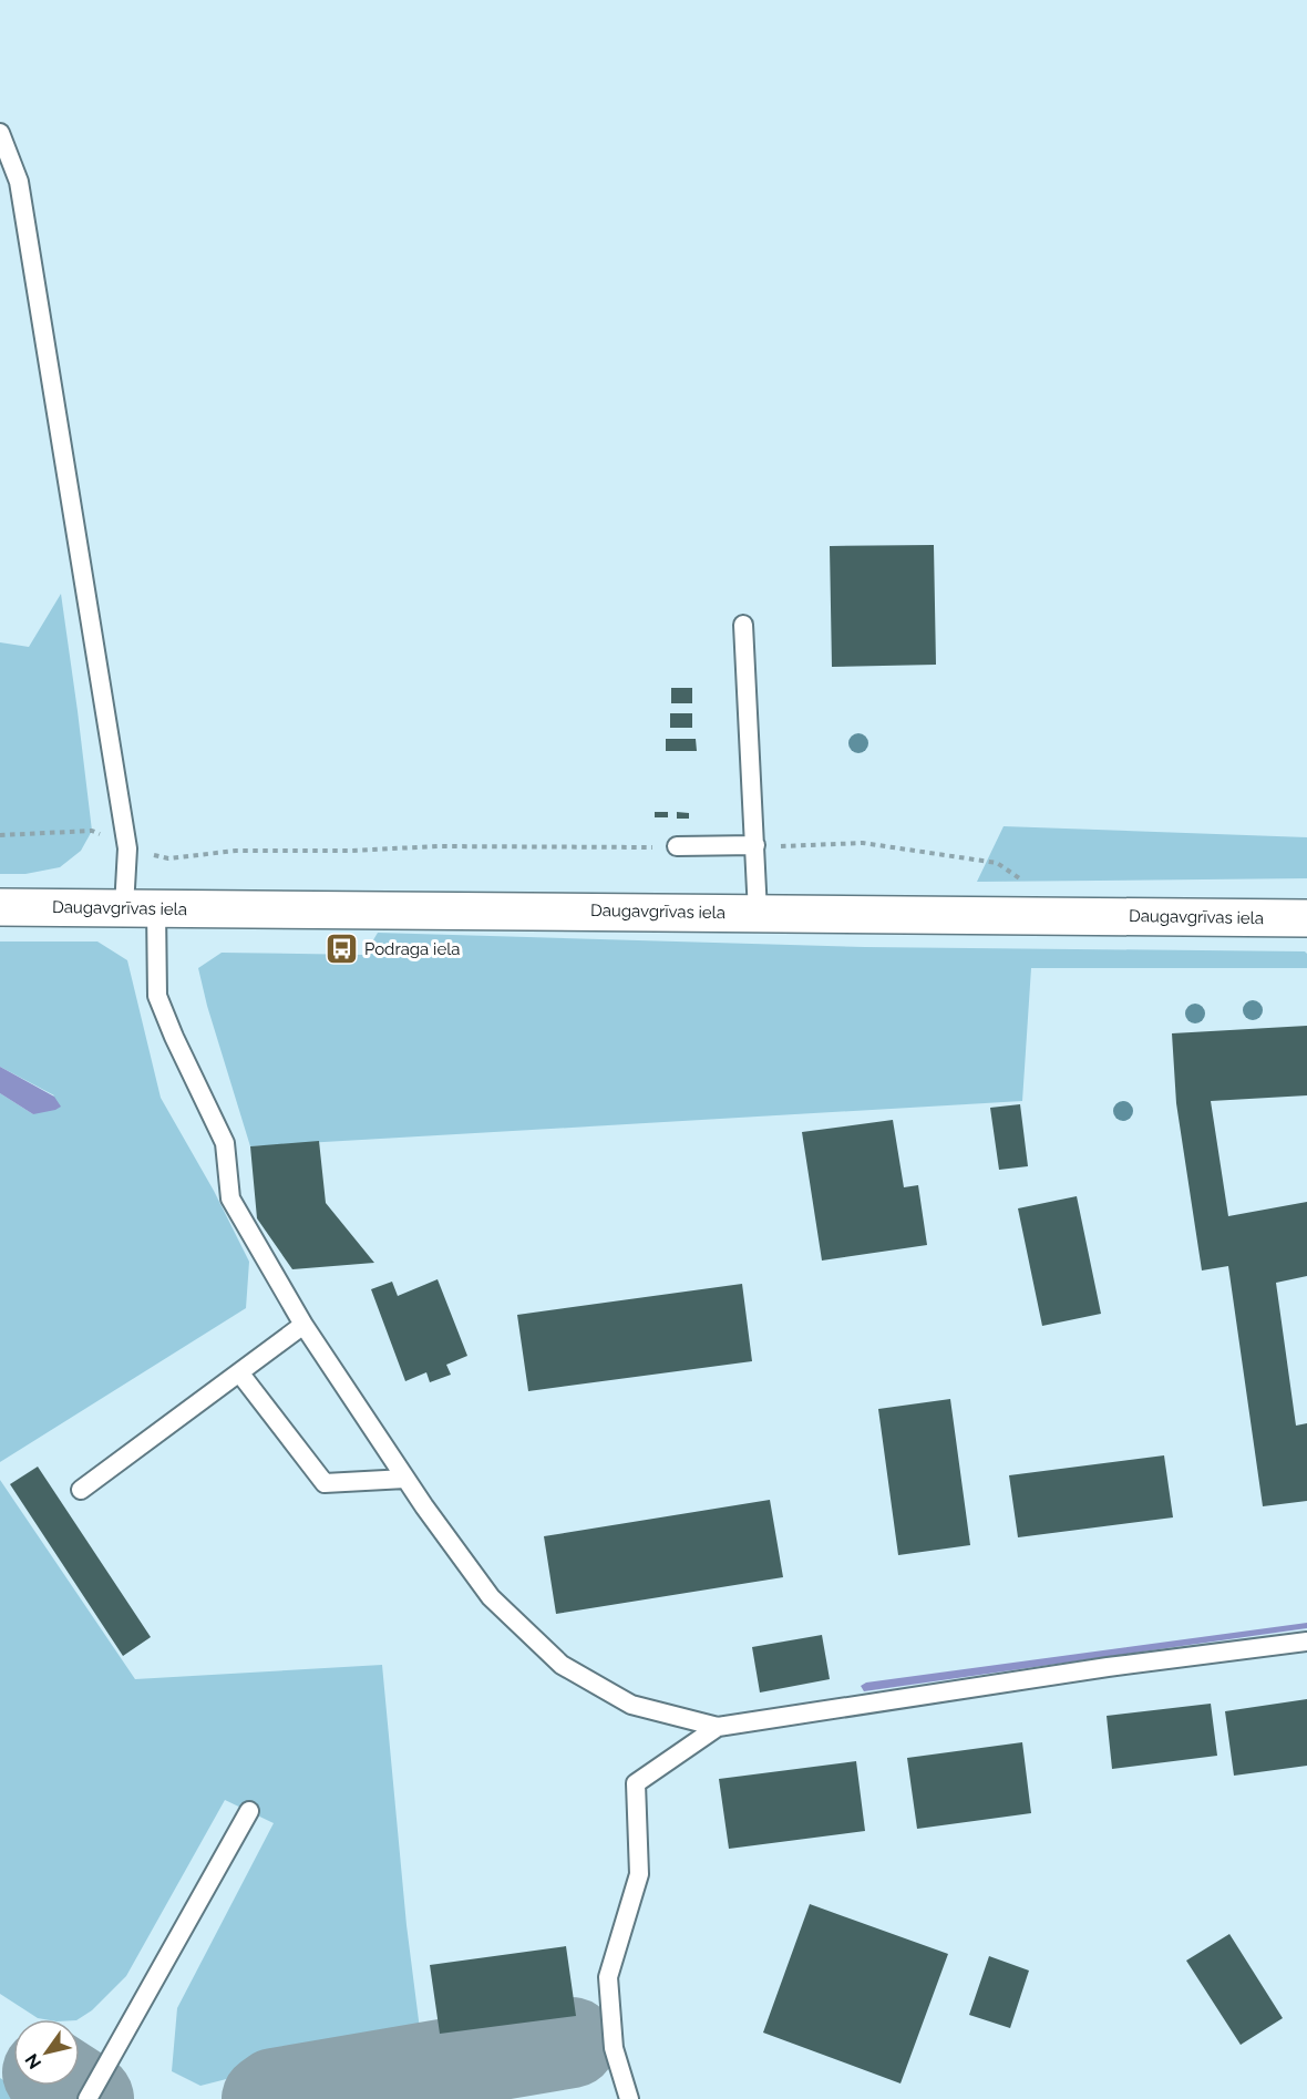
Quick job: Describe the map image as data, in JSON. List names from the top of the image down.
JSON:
{
  "streets": {
    "main road": ["Daugavgrīvas iela"]
  },
  "places": {
    "bus stop": ["Podraga iela"]
  },
  "north": "bottom left"
}
